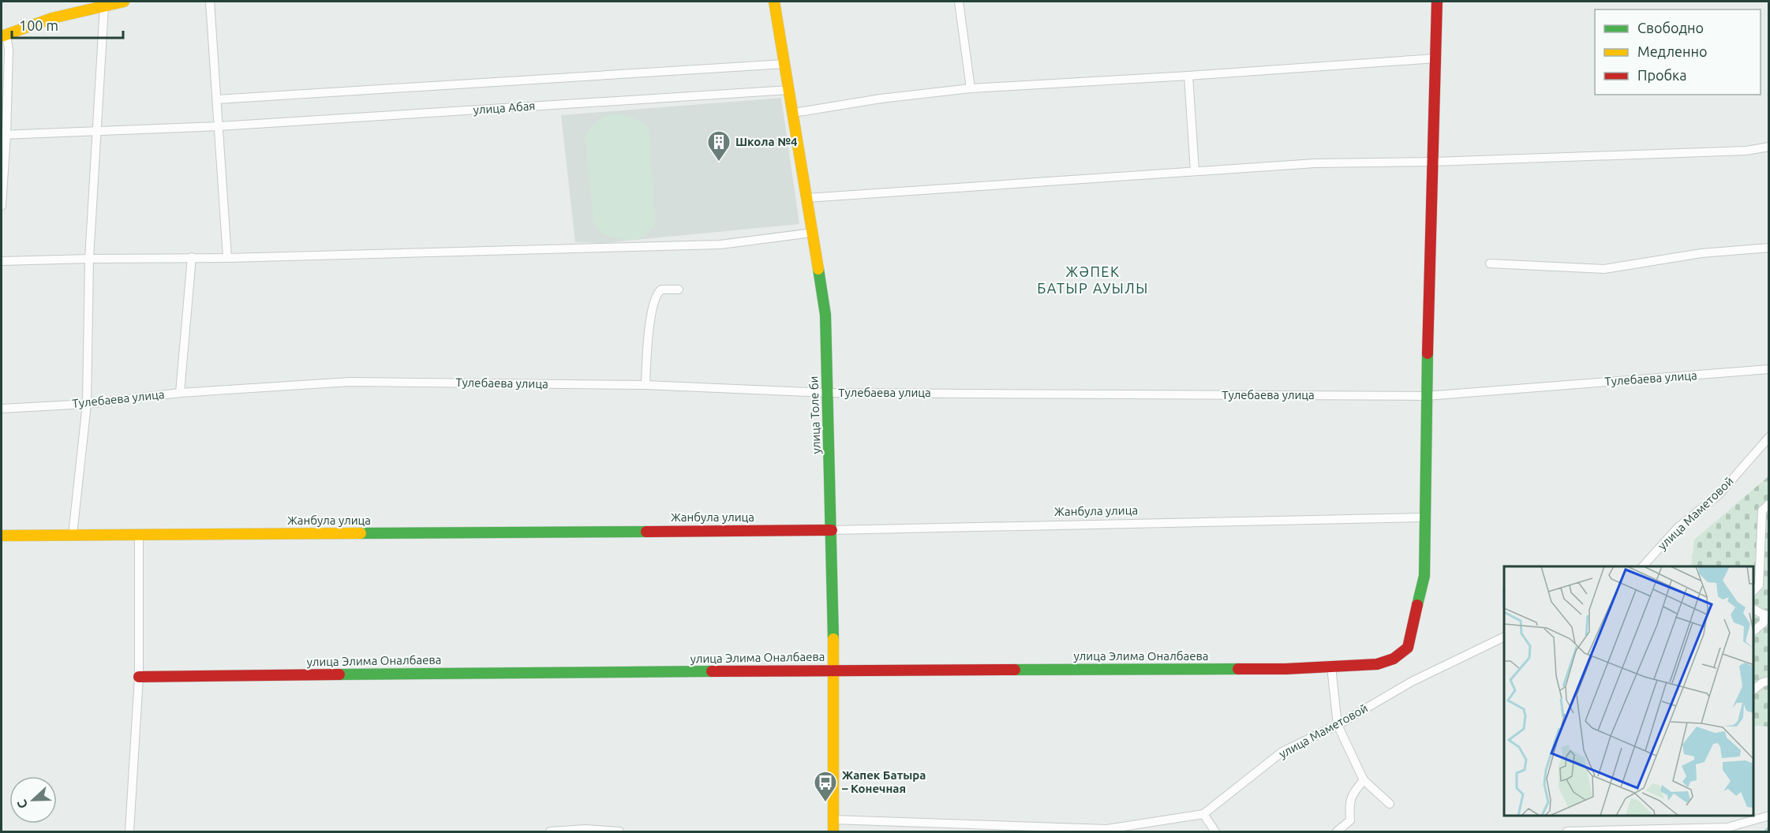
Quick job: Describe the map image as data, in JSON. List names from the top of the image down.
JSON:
{
  "streets": {
    "street": [
      "улица Абая",
      "Тулебаева улица",
      "улица Толе би",
      "Жанбула улица",
      "улица Маметовой",
      "улица Элима Оналбаева"
    ]
  },
  "crossings": [
    ["улица Абая", "улица Толе би"],
    ["Тулебаева улица", "улица Толе би"],
    ["Тулебаева улица", "улица Элима Оналбаева"],
    ["улица Толе би", "Жанбула улица"],
    ["улица Толе би", "улица Маметовой"],
    ["улица Толе би", "улица Элима Оналбаева"],
    ["Жанбула улица", "улица Элима Оналбаева"]
  ],
  "districts": ["ЖӘПЕК БАТЫР АУЫЛЫ"],
  "places": {
    "building": ["Школа №4"],
    "bus stop": ["Жапек Батыра – Конечная"]
  },
  "legend": ["Свободно", "Медленно", "Пробка"],
  "scale_bar": "100 m",
  "north": "left"
}
